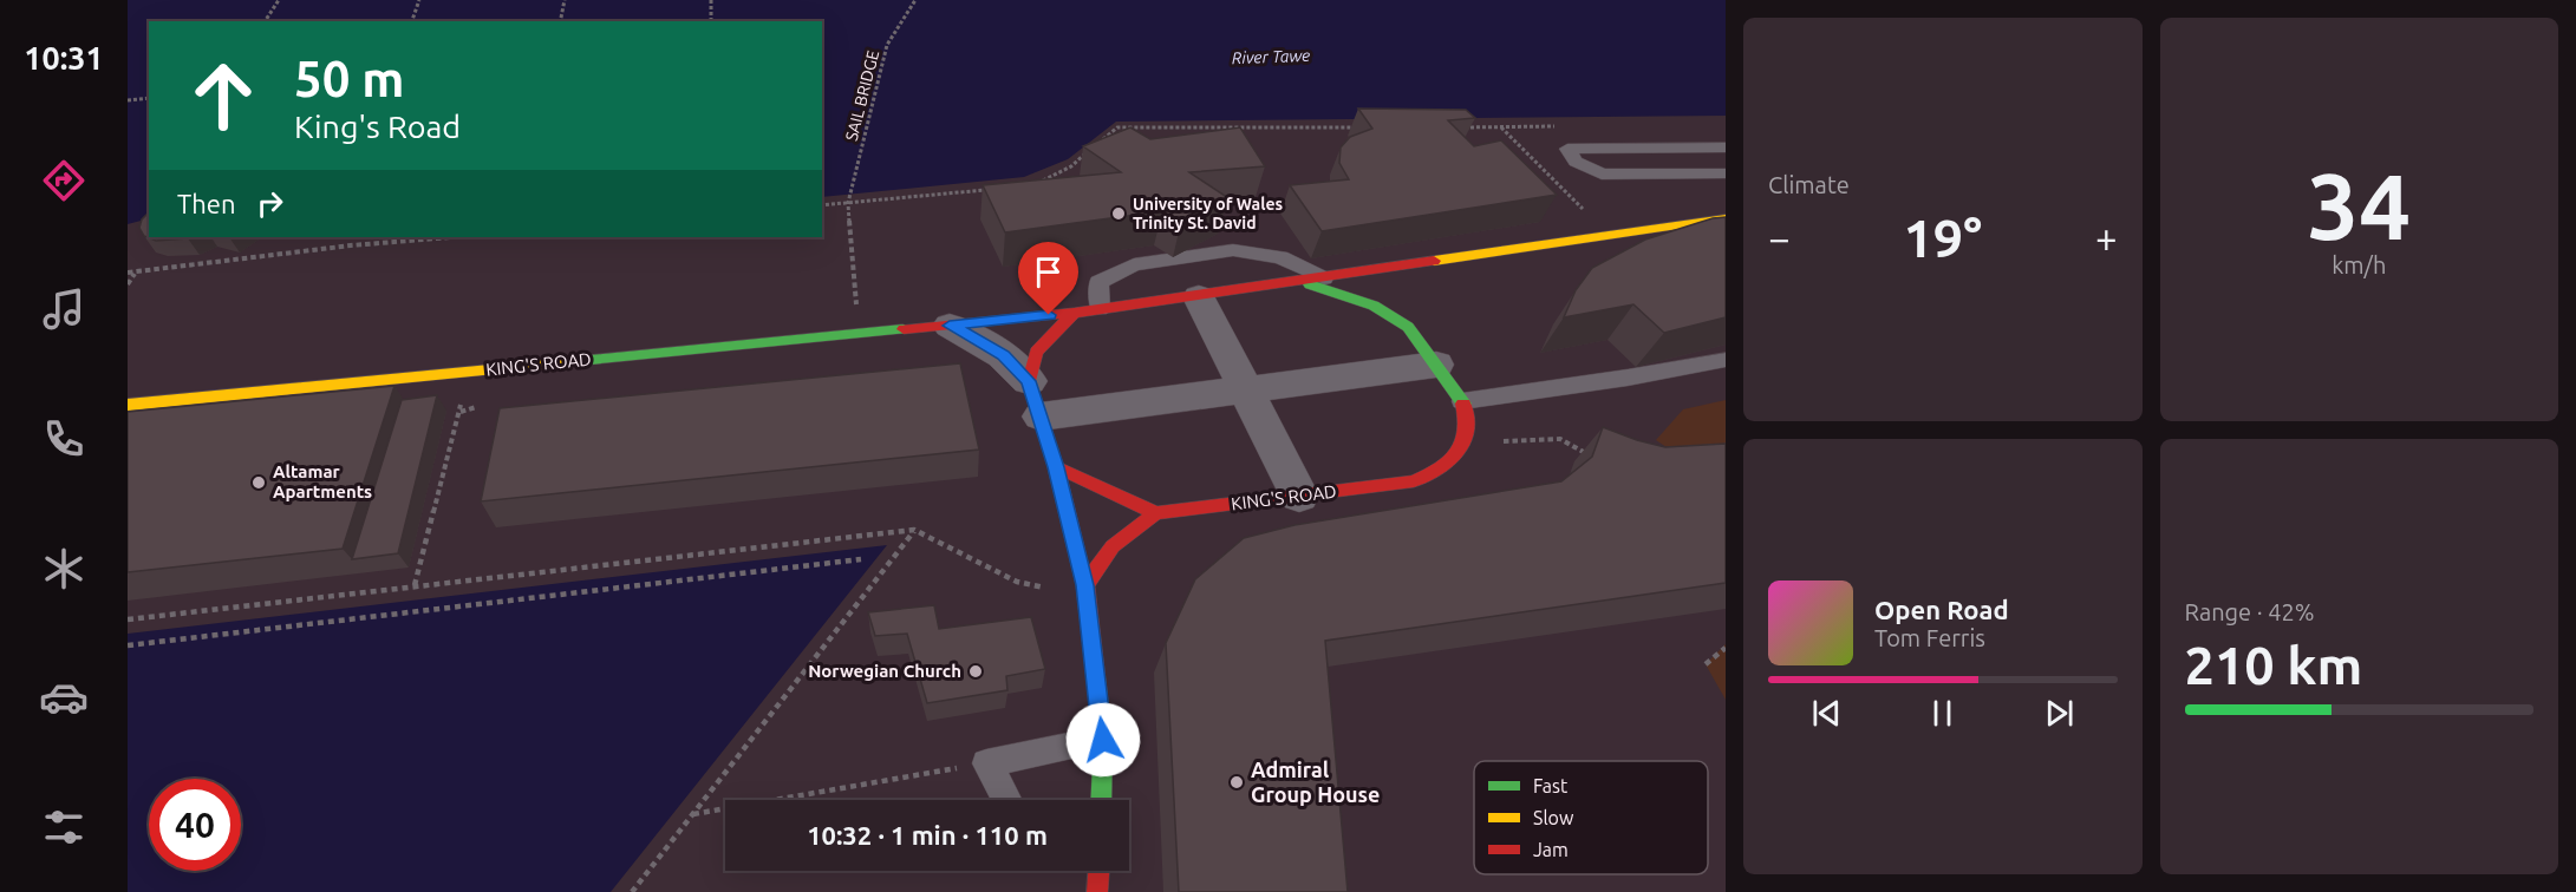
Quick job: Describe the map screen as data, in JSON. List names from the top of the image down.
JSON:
{
  "streets": {
    "street": ["KING'S ROAD"],
    "path": ["SAIL BRIDGE"]
  },
  "crossings": [
    ["SAIL BRIDGE", "KING'S ROAD"]
  ],
  "water": ["River Tawe"],
  "places": [
    "University of Wales Trinity St. David",
    "Altamar Apartments",
    "Norwegian Church",
    "Admiral Group House"
  ],
  "legend": ["Fast", "Slow", "Jam"],
  "page": {
    "tabs": "10:31",
    "tile": [
      "Climate",
      ["34", "km/h"],
      ["Range · 42%", "210 km"]
    ],
    "turn": ["50 m", "King's Road"],
    "then": "Then",
    "heat": ["−", "19°", "+"],
    "song": ["Open Road", "Tom Ferris"],
    "limit": "40",
    "trip": "10:32 · 1 min · 110 m"
  }
}
